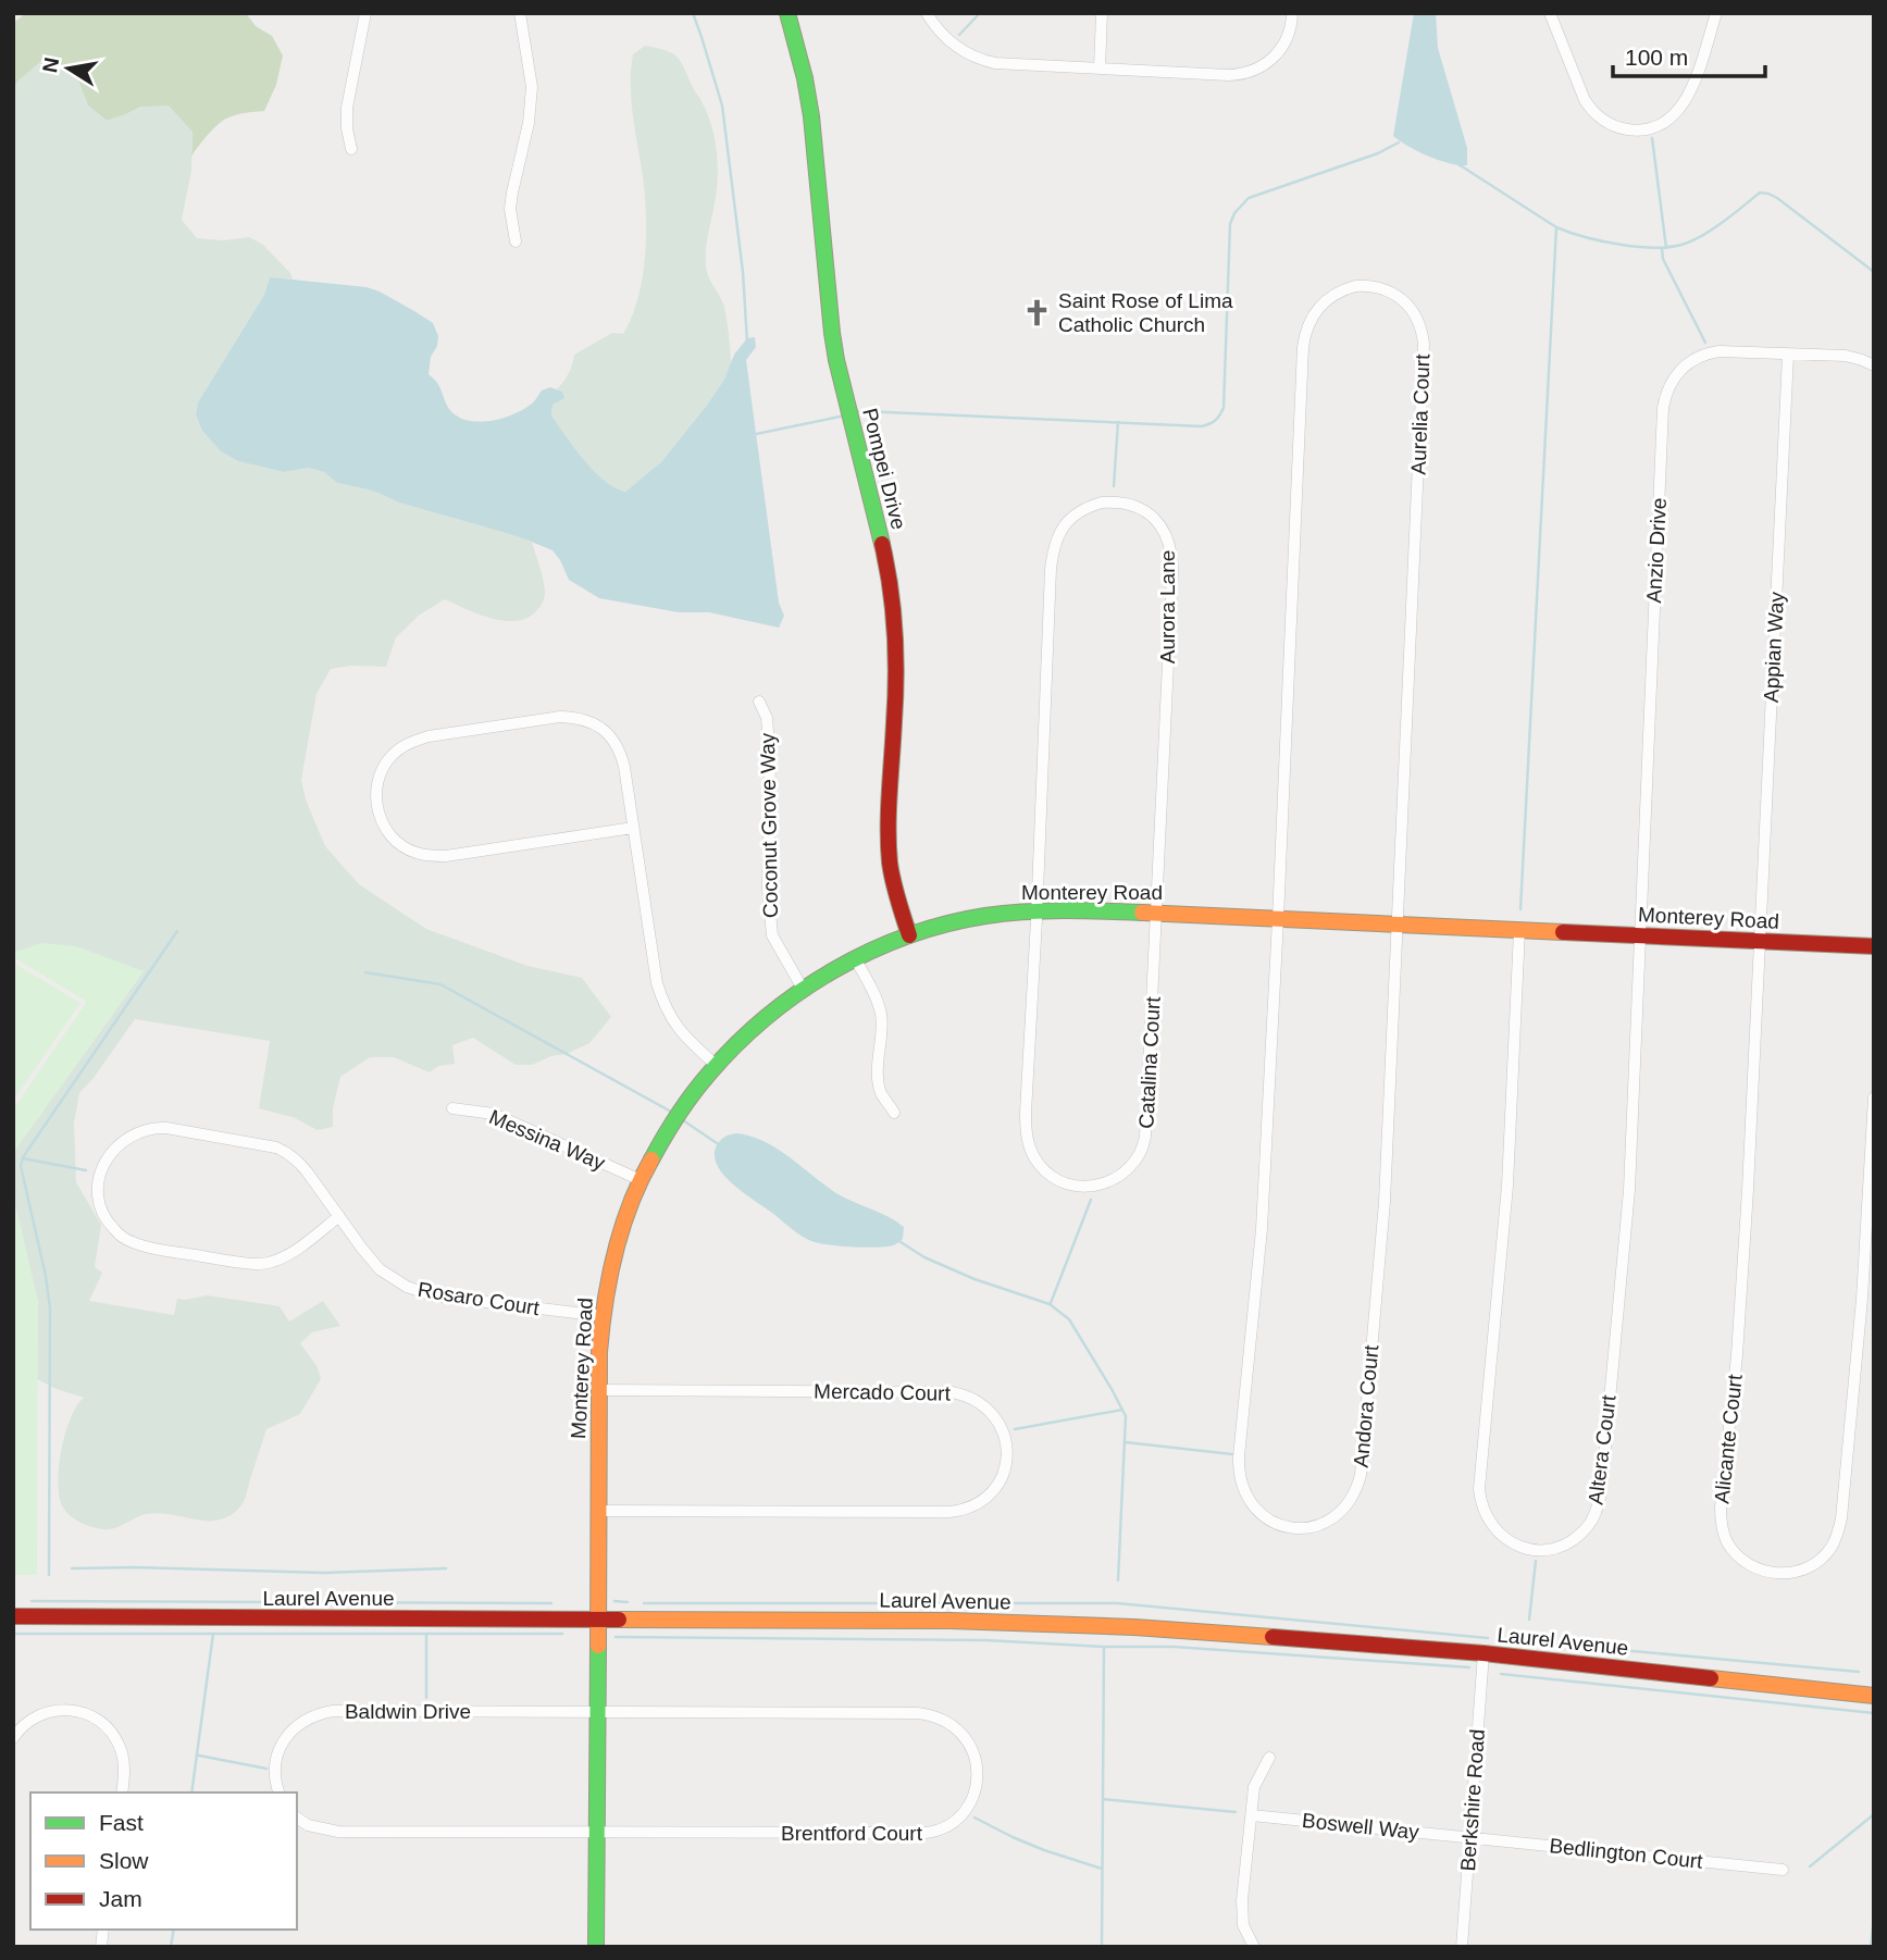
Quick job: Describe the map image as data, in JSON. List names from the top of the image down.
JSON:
{
  "streets": {
    "street": [
      "Aurelia Court",
      "Pompei Drive",
      "Anzio Drive",
      "Aurora Lane",
      "Appian Way",
      "Coconut Grove Way",
      "Monterey Road",
      "Catalina Court",
      "Messina Way",
      "Rosaro Court",
      "Mercado Court",
      "Andora Court",
      "Alicante Court",
      "Altera Court",
      "Laurel Avenue",
      "Baldwin Drive",
      "Berkshire Road",
      "Boswell Way",
      "Brentford Court",
      "Bedlington Court"
    ]
  },
  "crossings": [
    ["Aurelia Court", "Monterey Road"],
    ["Aurelia Court", "Andora Court"],
    ["Pompei Drive", "Monterey Road"],
    ["Anzio Drive", "Appian Way"],
    ["Anzio Drive", "Monterey Road"],
    ["Anzio Drive", "Altera Court"],
    ["Aurora Lane", "Monterey Road"],
    ["Aurora Lane", "Catalina Court"],
    ["Appian Way", "Monterey Road"],
    ["Appian Way", "Alicante Court"],
    ["Coconut Grove Way", "Monterey Road"],
    ["Monterey Road", "Catalina Court"],
    ["Monterey Road", "Messina Way"],
    ["Monterey Road", "Rosaro Court"],
    ["Monterey Road", "Mercado Court"],
    ["Monterey Road", "Andora Court"],
    ["Monterey Road", "Alicante Court"],
    ["Monterey Road", "Altera Court"],
    ["Monterey Road", "Laurel Avenue"],
    ["Monterey Road", "Baldwin Drive"],
    ["Monterey Road", "Brentford Court"],
    ["Laurel Avenue", "Berkshire Road"],
    ["Baldwin Drive", "Brentford Court"],
    ["Berkshire Road", "Boswell Way"],
    ["Berkshire Road", "Bedlington Court"],
    ["Boswell Way", "Bedlington Court"]
  ],
  "places": {
    "church": ["Saint Rose of Lima Catholic Church"]
  },
  "legend": ["Fast", "Slow", "Jam"],
  "scale_bar": "100 m",
  "north": "left"
}
